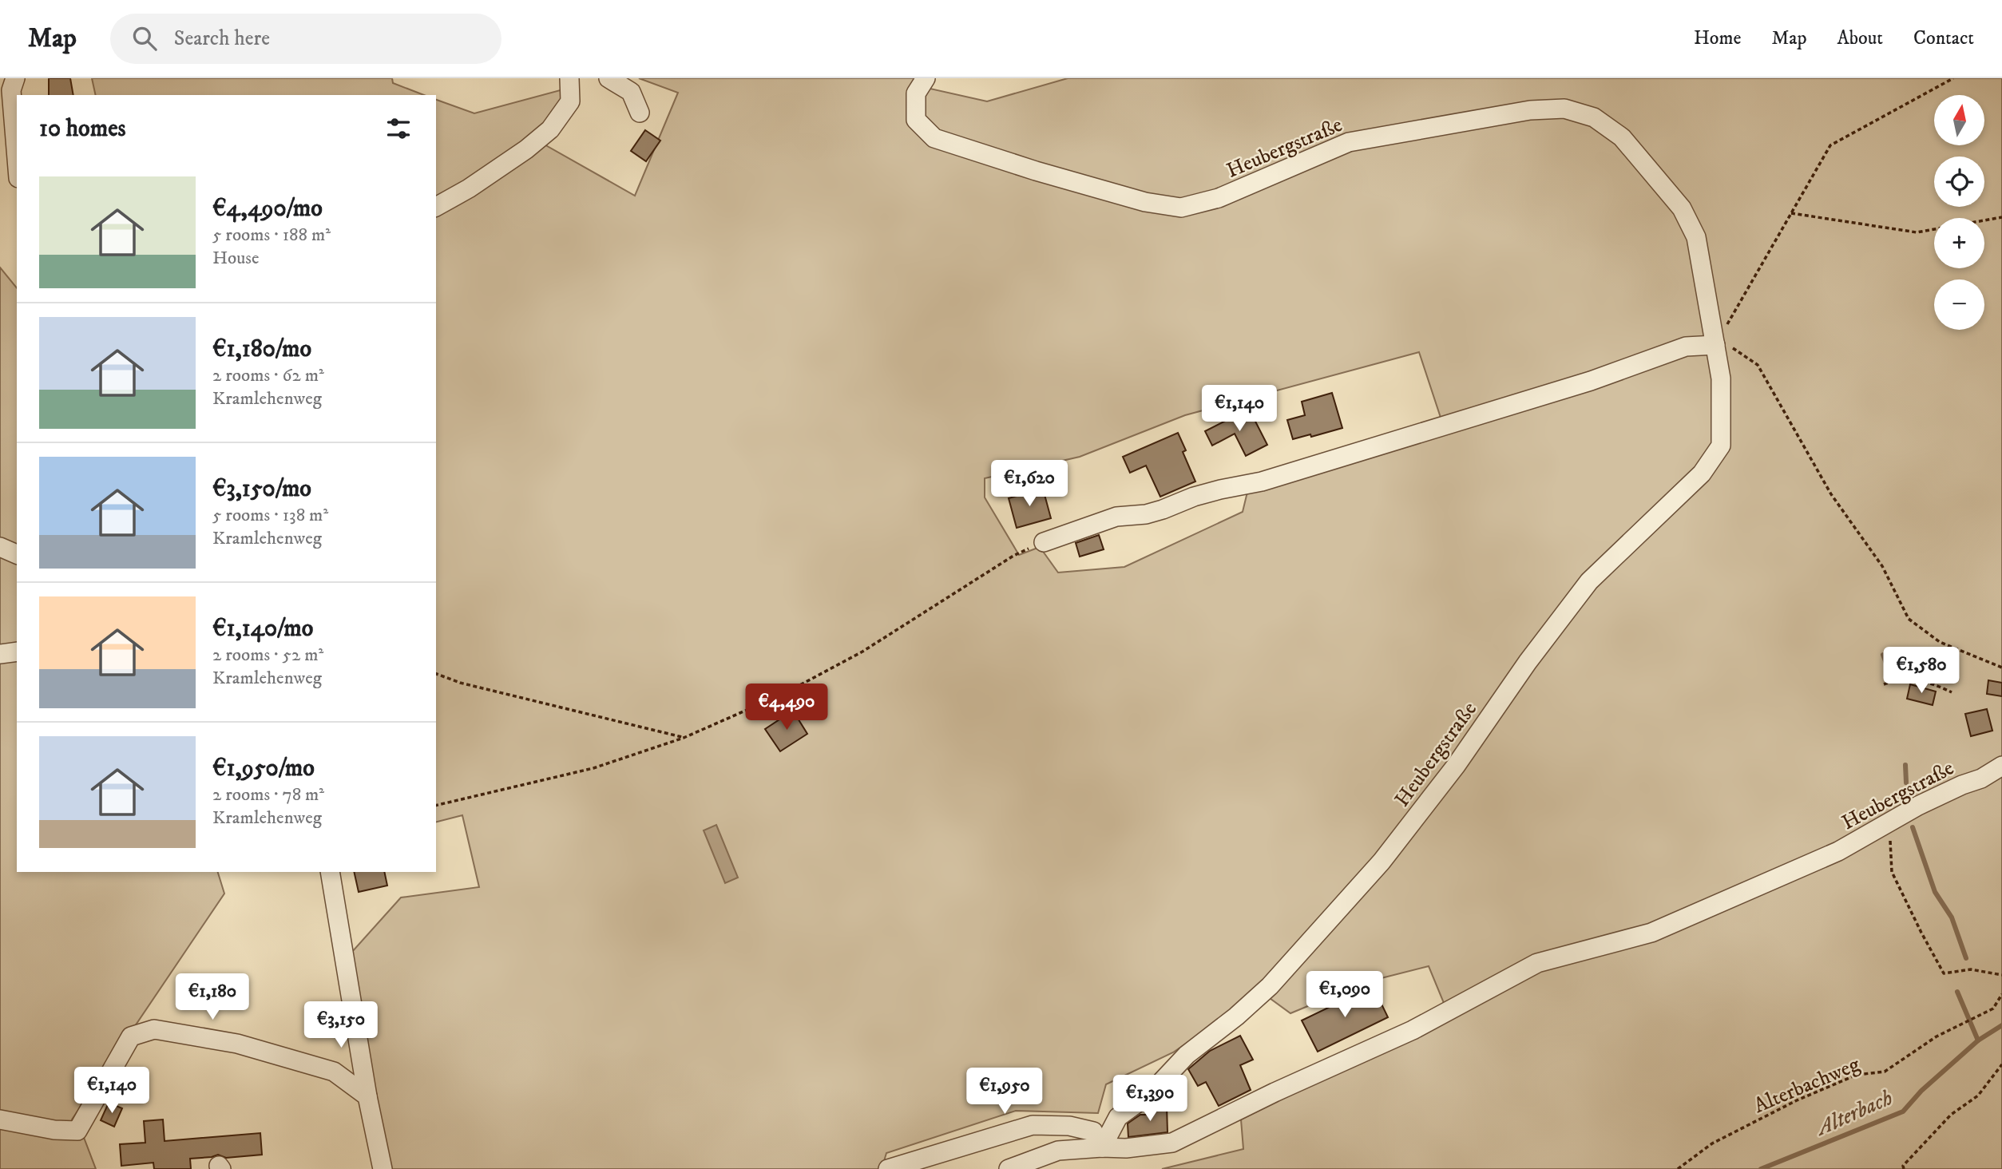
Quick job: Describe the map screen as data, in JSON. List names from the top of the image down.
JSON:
{
  "streets": {
    "street": ["Heubergstraße"],
    "path": ["Alterbachweg"]
  },
  "water": ["Alterbach"],
  "north": "top",
  "page": {
    "header": "Map",
    "search": "Search here",
    "nav": [
      "Home",
      "Map",
      "About",
      "Contact"
    ],
    "map_buttons": ["+", "−"],
    "heading": "10 homes",
    "list": [
      {
        "name": "€4,490/mo",
        "note": "5 rooms · 188 m² · House"
      },
      {
        "name": "€1,180/mo",
        "note": "2 rooms · 62 m² · Kramlehenweg"
      },
      {
        "name": "€3,150/mo",
        "note": "5 rooms · 138 m² · Kramlehenweg"
      },
      {
        "name": "€1,140/mo",
        "note": "2 rooms · 52 m² · Kramlehenweg"
      },
      {
        "name": "€1,950/mo",
        "note": "2 rooms · 78 m² · Kramlehenweg"
      }
    ],
    "price": [
      "€1,140",
      "€1,620",
      "€1,580",
      "€4,490",
      "€1,090",
      "€1,180",
      "€3,150",
      "€1,140",
      "€1,950",
      "€1,390"
    ]
  }
}
